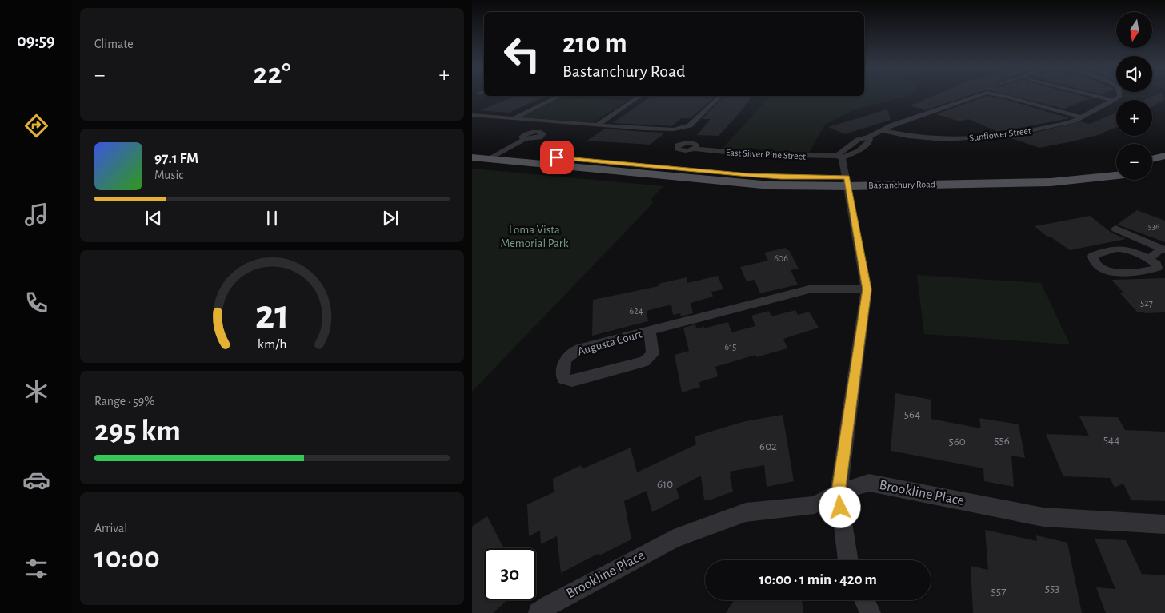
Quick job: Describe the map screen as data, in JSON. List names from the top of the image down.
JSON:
{
  "streets": {
    "main road": ["Bastanchury Road"],
    "street": [
      "Sunflower Street",
      "East Silver Pine Street",
      "Augusta Court",
      "Brookline Place"
    ]
  },
  "parks": ["Loma Vista Memorial Park"],
  "house_numbers": [
    "536",
    "606",
    "527",
    "624",
    "615",
    "564",
    "544",
    "556",
    "560",
    "602",
    "610",
    "553",
    "557"
  ],
  "north": "bottom",
  "page": {
    "tabs": "09:59",
    "tile": [
      "Climate",
      ["Range · 59%", "295 km"],
      ["Arrival", "10:00"]
    ],
    "map_buttons": ["+", "−"],
    "turn": ["210 m", "Bastanchury Road"],
    "heat": ["−", "22°", "+"],
    "song": ["97.1 FM", "Music"],
    "limit": "30",
    "trip": "10:00 · 1 min · 420 m",
    "gauge": ["21", "km/h"]
  }
}
